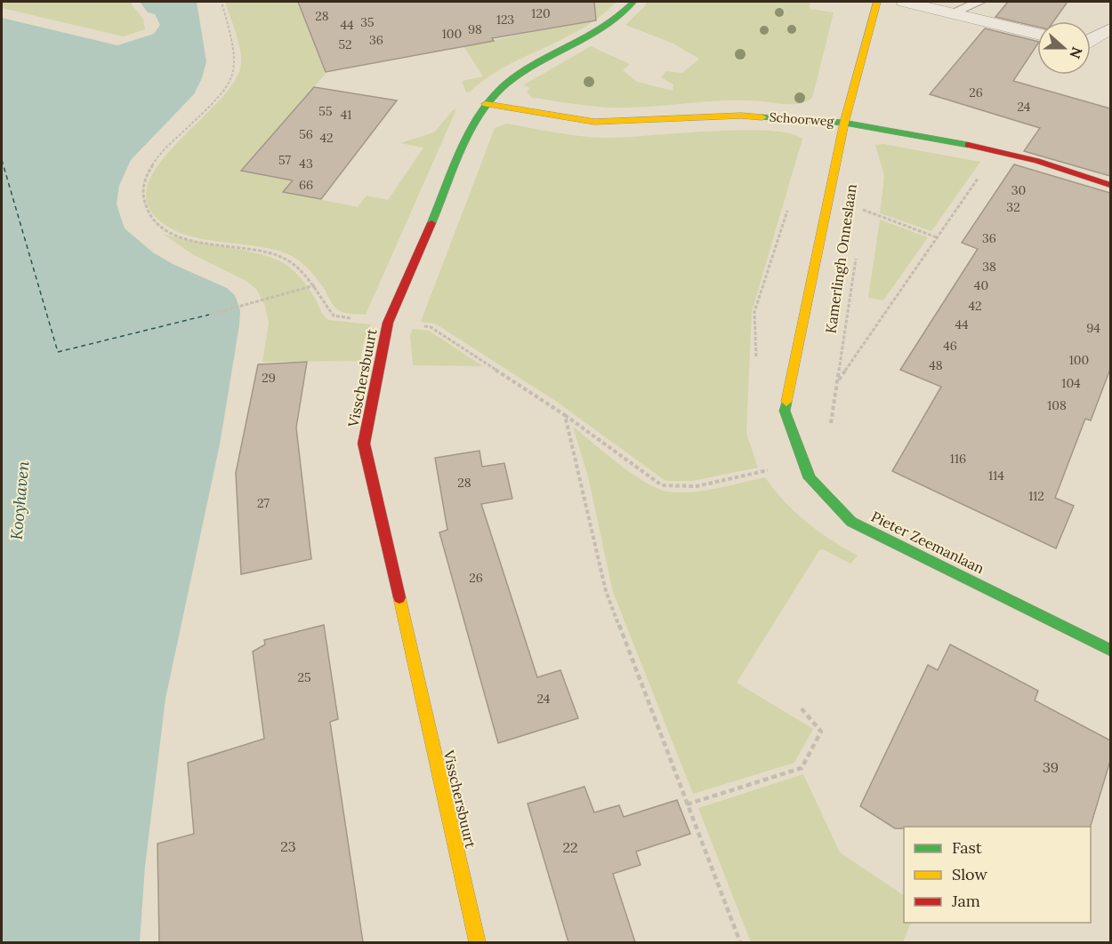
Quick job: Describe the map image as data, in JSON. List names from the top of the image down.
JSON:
{
  "streets": {
    "street": [
      "Schoorweg",
      "Kamerlingh Onneslaan",
      "Visschersbuurt",
      "Pieter Zeemanlaan"
    ]
  },
  "crossings": [
    ["Schoorweg", "Kamerlingh Onneslaan"],
    ["Schoorweg", "Visschersbuurt"],
    ["Kamerlingh Onneslaan", "Pieter Zeemanlaan"]
  ],
  "water": ["Kooyhaven"],
  "house_numbers": [
    "120",
    "28",
    "123",
    "35",
    "44",
    "98",
    "100",
    "36",
    "52",
    "26",
    "24",
    "55",
    "41",
    "56",
    "42",
    "57",
    "43",
    "66",
    "30",
    "32",
    "36",
    "38",
    "40",
    "42",
    "44",
    "94",
    "46",
    "100",
    "48",
    "29",
    "104",
    "108",
    "116",
    "114",
    "28",
    "112",
    "27",
    "26",
    "25",
    "24",
    "39",
    "23",
    "22"
  ],
  "legend": ["Fast", "Slow", "Jam"],
  "north": "right"
}
